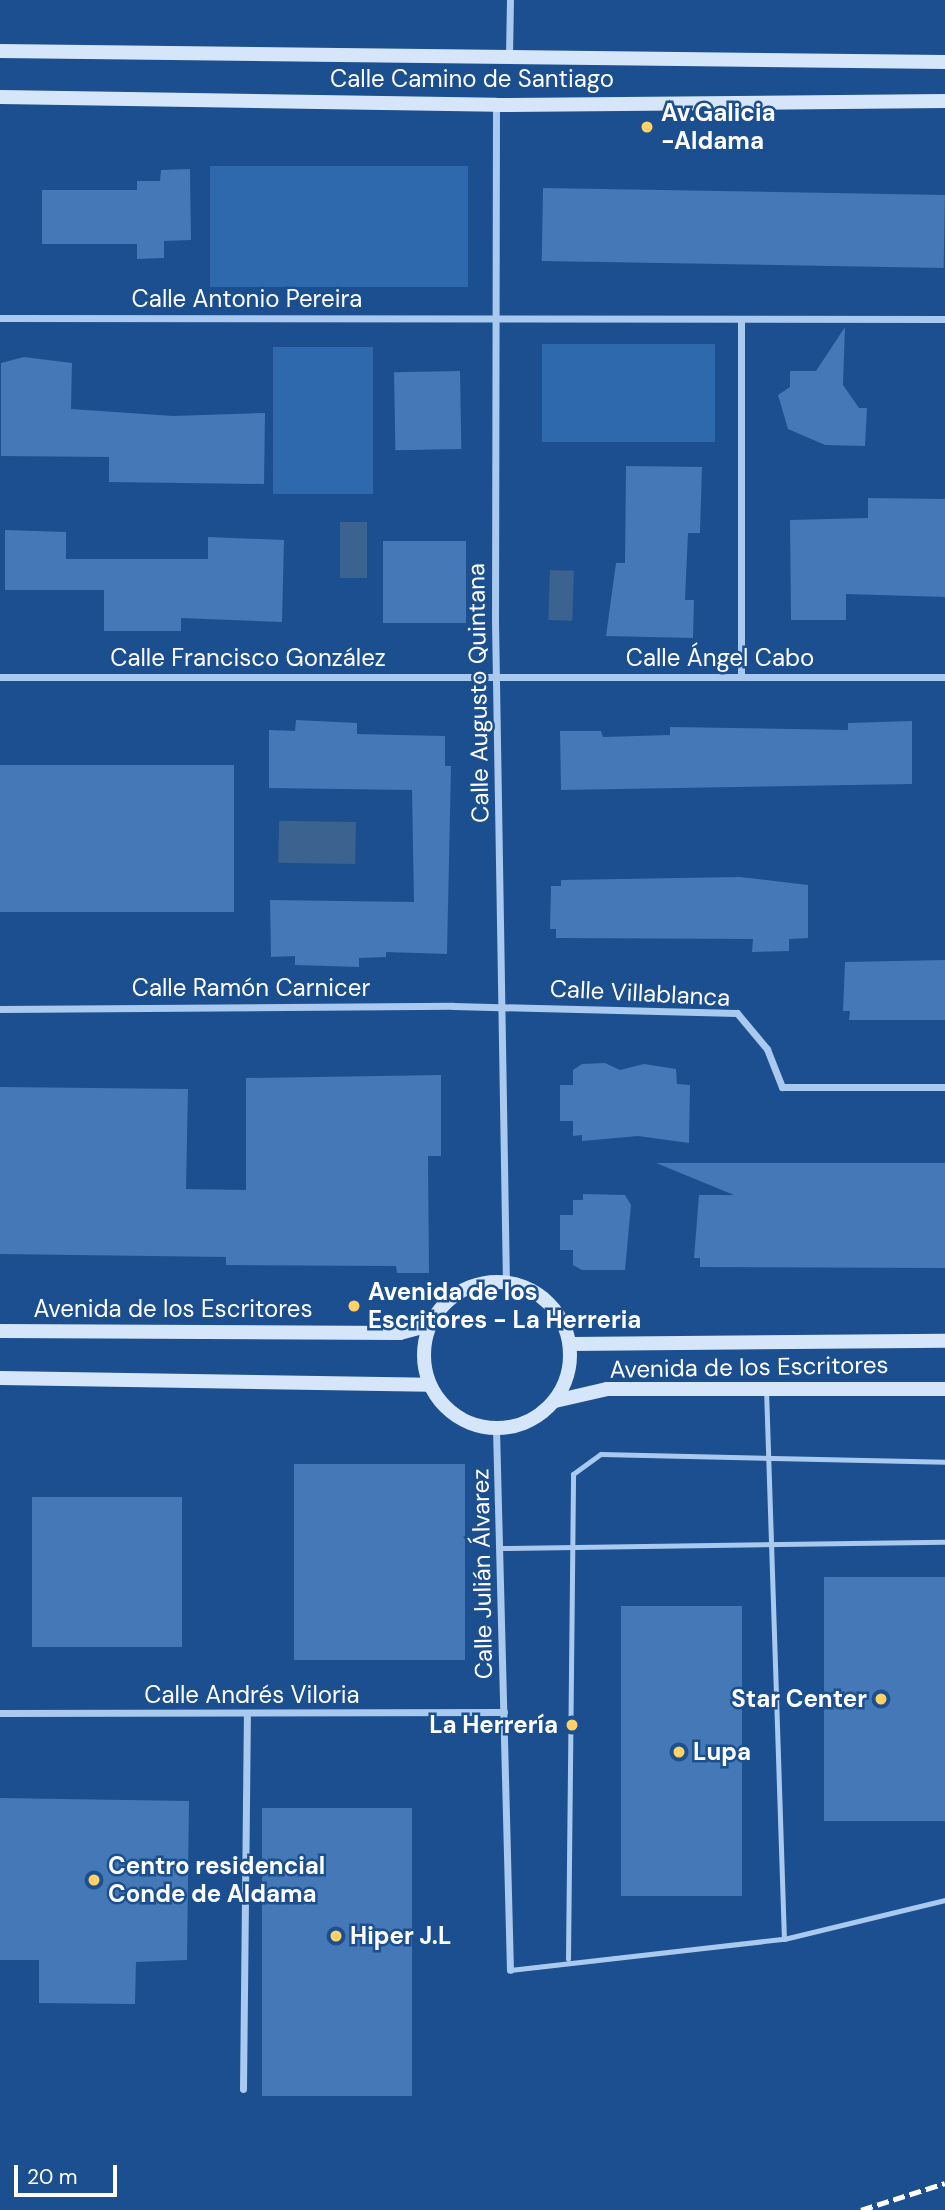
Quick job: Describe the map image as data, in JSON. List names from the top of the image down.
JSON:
{
  "streets": {
    "street": [
      "Calle Camino de Santiago",
      "Calle Antonio Pereira",
      "Calle Francisco González",
      "Calle Ángel Cabo",
      "Calle Augusto Quintana",
      "Calle Ramón Carnicer",
      "Calle Villablanca",
      "Avenida de los Escritores",
      "Calle Julián Álvarez",
      "Calle Andrés Viloria"
    ]
  },
  "crossings": [
    ["Calle Camino de Santiago", "Calle Augusto Quintana"],
    ["Calle Antonio Pereira", "Calle Augusto Quintana"],
    ["Calle Francisco González", "Calle Ángel Cabo"],
    ["Calle Francisco González", "Calle Augusto Quintana"],
    ["Calle Ángel Cabo", "Calle Augusto Quintana"],
    ["Calle Augusto Quintana", "Calle Ramón Carnicer"],
    ["Calle Augusto Quintana", "Calle Villablanca"],
    ["Calle Augusto Quintana", "Avenida de los Escritores"],
    ["Calle Augusto Quintana", "Calle Julián Álvarez"],
    ["Calle Ramón Carnicer", "Calle Villablanca"],
    ["Avenida de los Escritores", "Calle Julián Álvarez"],
    ["Calle Julián Álvarez", "Calle Andrés Viloria"]
  ],
  "places": [
    "Av.Galicia -Aldama",
    "Avenida de los Escritores - La Herreria",
    "Star Center",
    "La Herrería",
    "Lupa",
    "Centro residencial Conde de Aldama",
    "Hiper J.L"
  ],
  "scale_bar": "20 m"
}
